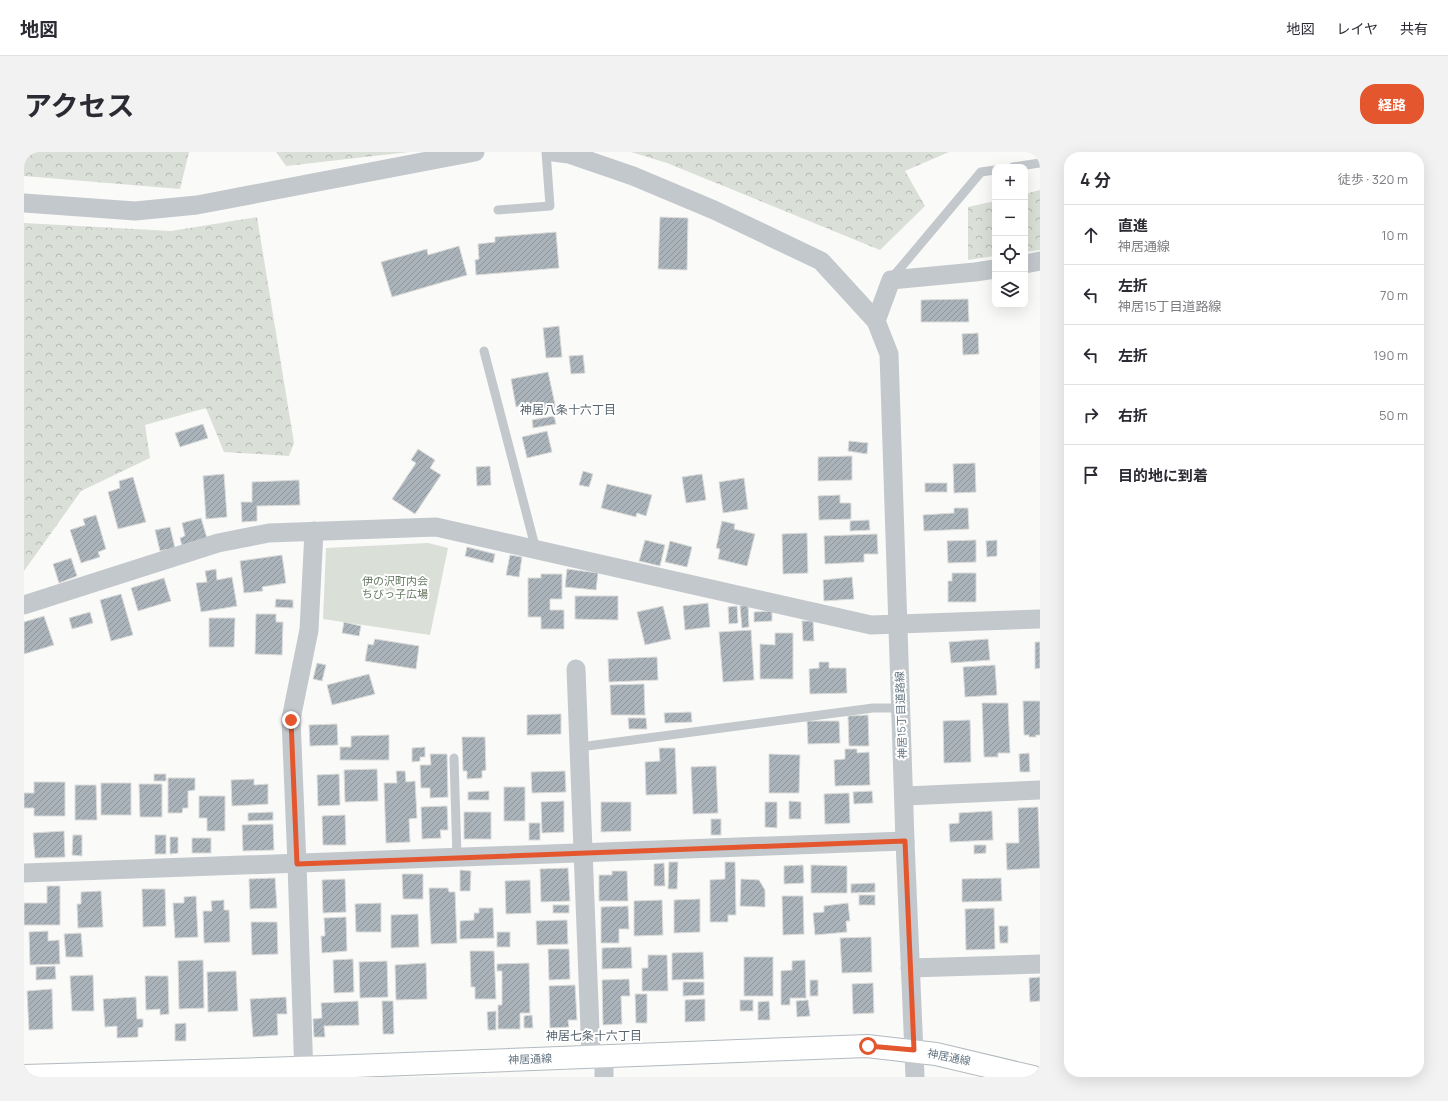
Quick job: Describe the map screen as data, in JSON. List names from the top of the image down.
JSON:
{
  "streets": {
    "street": ["神居15丁目道路線", "神居通線"]
  },
  "crossings": [
    ["神居15丁目道路線", "神居通線"]
  ],
  "districts": ["神居八条十六丁目", "神居七条十六丁目"],
  "parks": ["伊の沢町内会 ちびっ子広場"],
  "page": {
    "header": "地図",
    "nav": ["地図", "レイヤ", "共有"],
    "title": "アクセス",
    "buttons": "経路",
    "heading": ["4 分", "徒歩 · 320 m"],
    "map_buttons": ["+", "−"],
    "list": [
      ["直進", "神居通線", "10 m"],
      ["左折", "神居15丁目道路線", "70 m"],
      ["左折", "190 m"],
      ["右折", "50 m"],
      "目的地に到着"
    ]
  }
}
